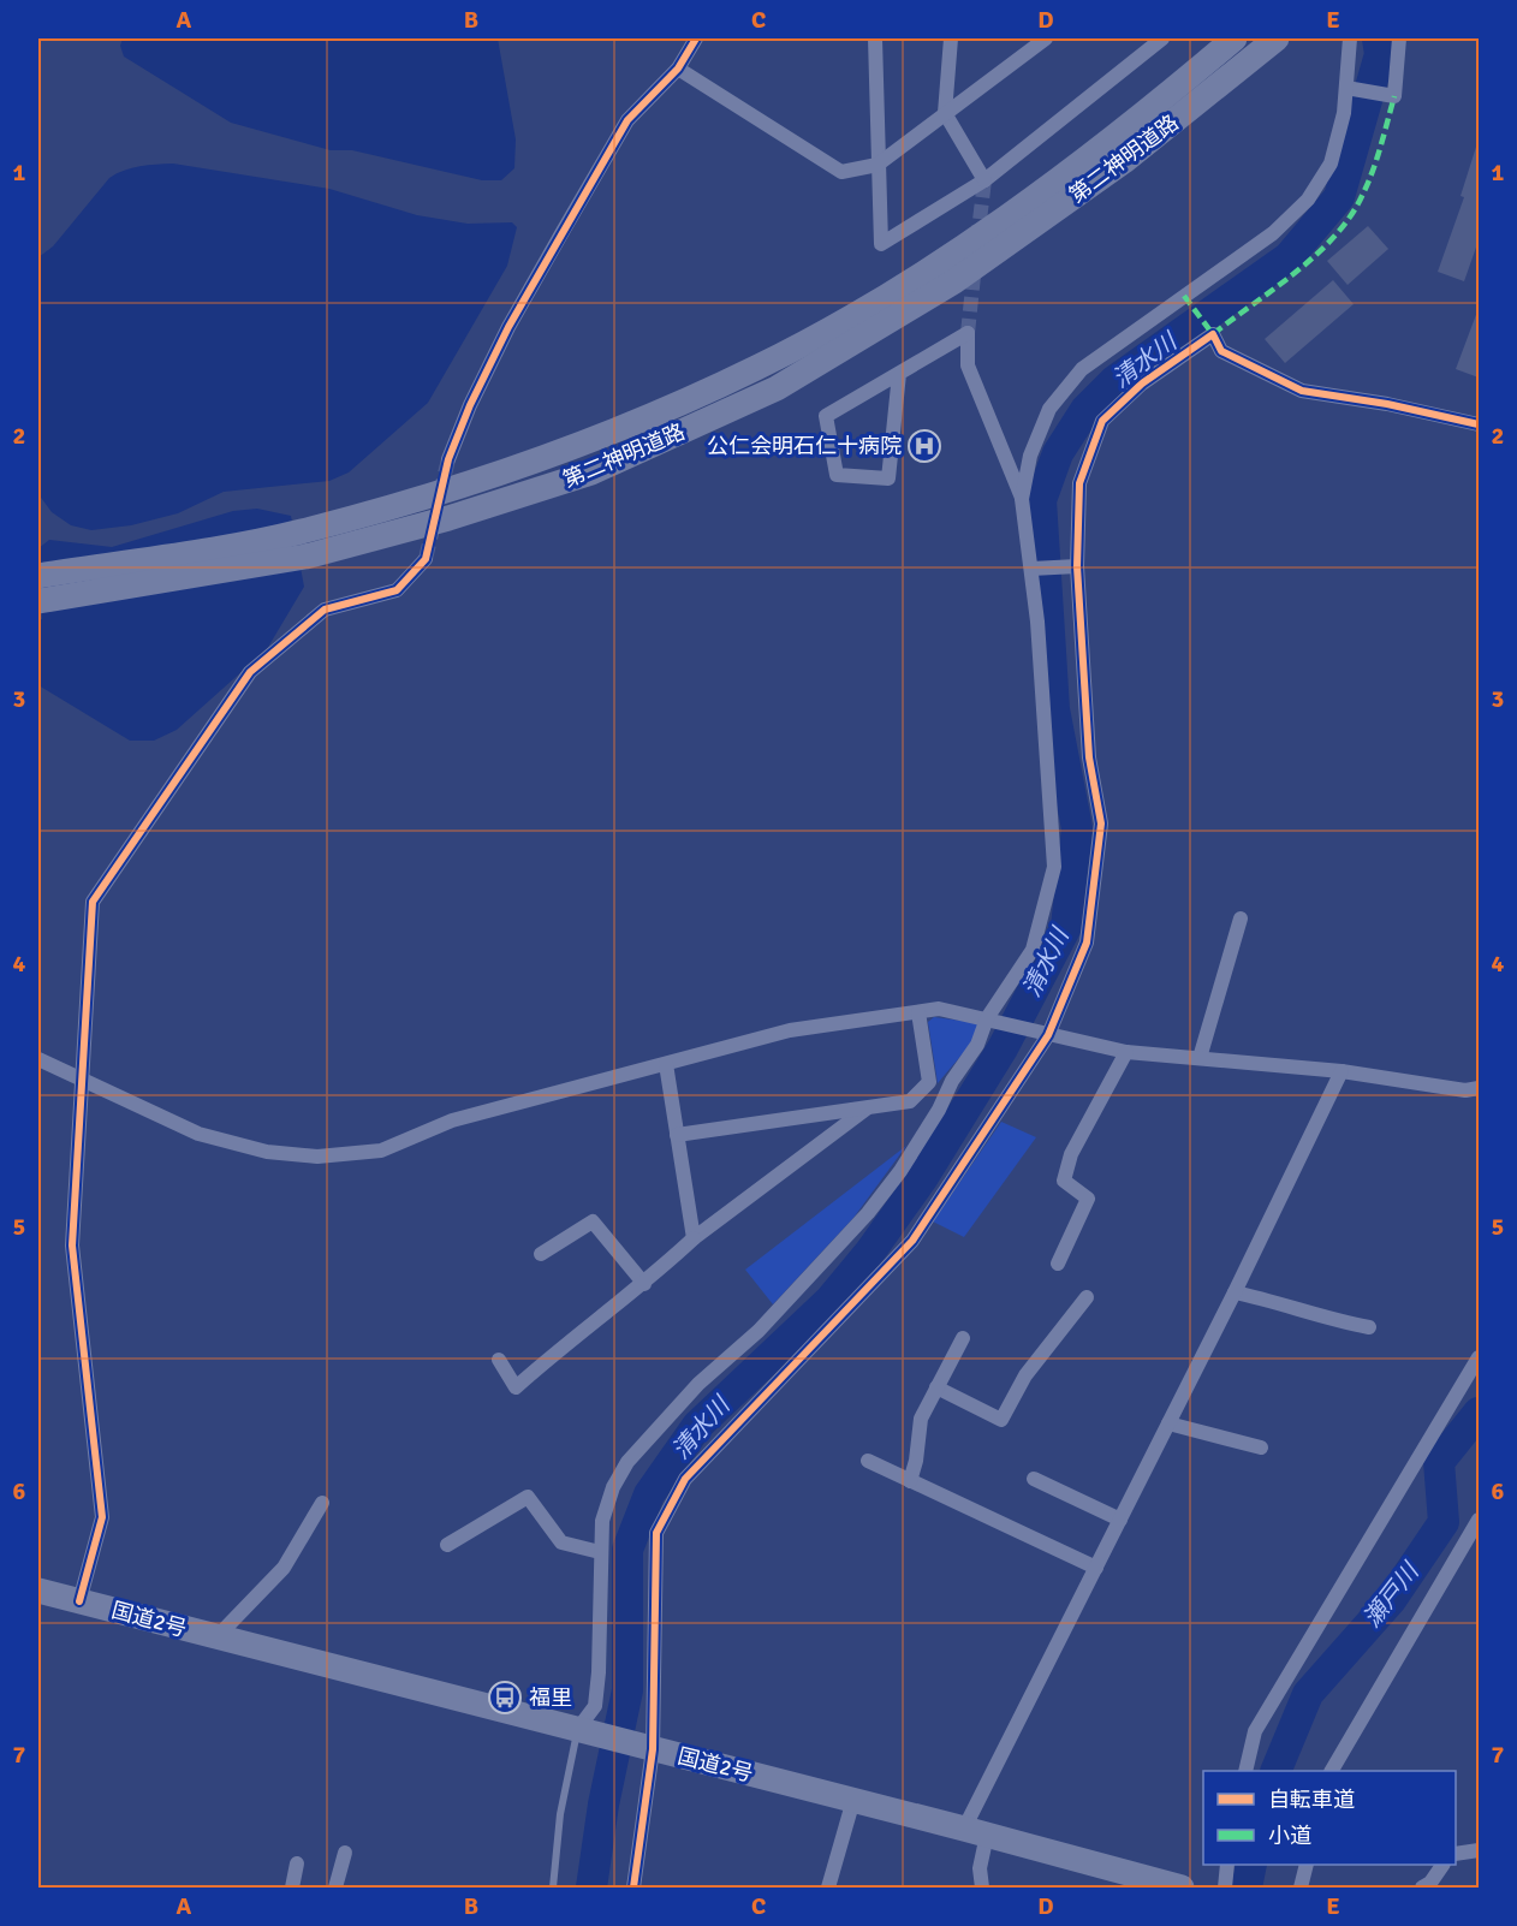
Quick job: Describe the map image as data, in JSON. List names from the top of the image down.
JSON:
{
  "streets": {
    "highway": ["第二神明道路", "国道2号"]
  },
  "water": ["清水川", "瀬戸川"],
  "places": {
    "hospital": ["公仁会明石仁十病院"],
    "bus stop": ["福里"]
  },
  "legend": ["自転車道", "小道"],
  "grid": {
    "columns": [
      "A",
      "B",
      "C",
      "D",
      "E"
    ],
    "rows": [
      "1",
      "2",
      "3",
      "4",
      "5",
      "6",
      "7"
    ]
  }
}
